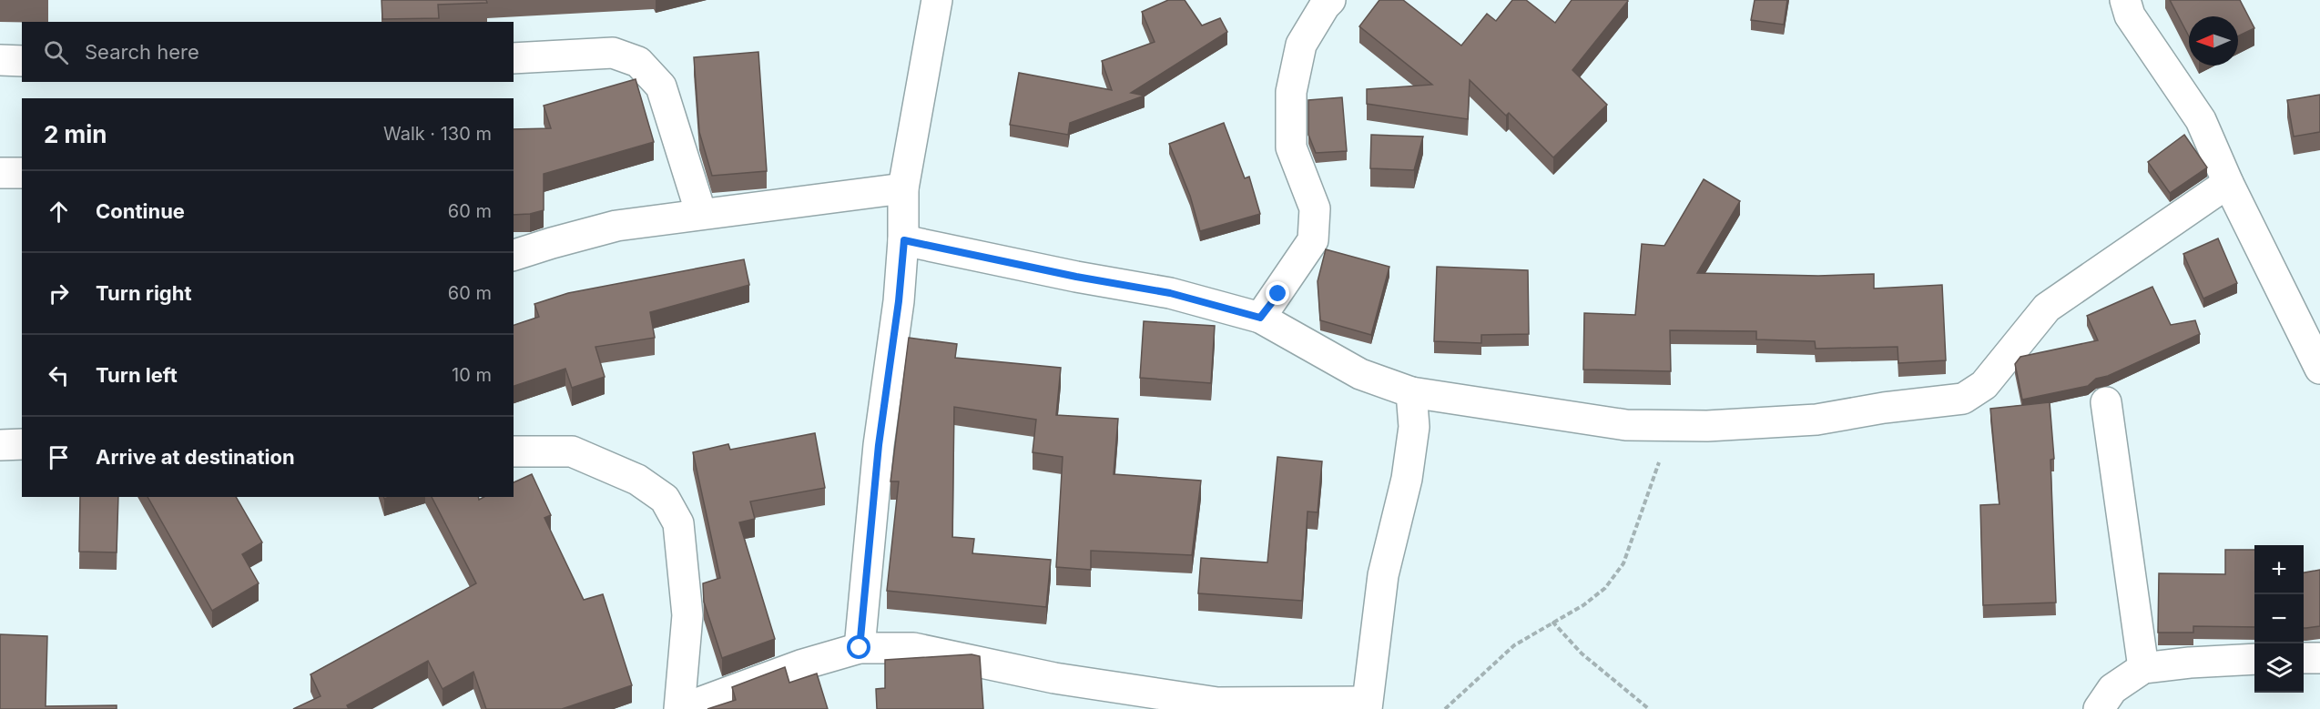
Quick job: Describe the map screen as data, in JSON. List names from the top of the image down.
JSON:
{
  "north": "left",
  "page": {
    "search": "Search here",
    "heading": ["2 min", "Walk · 130 m"],
    "list": [
      ["Continue", "60 m"],
      ["Turn right", "60 m"],
      ["Turn left", "10 m"],
      "Arrive at destination"
    ],
    "map_buttons": ["+", "−"]
  }
}
